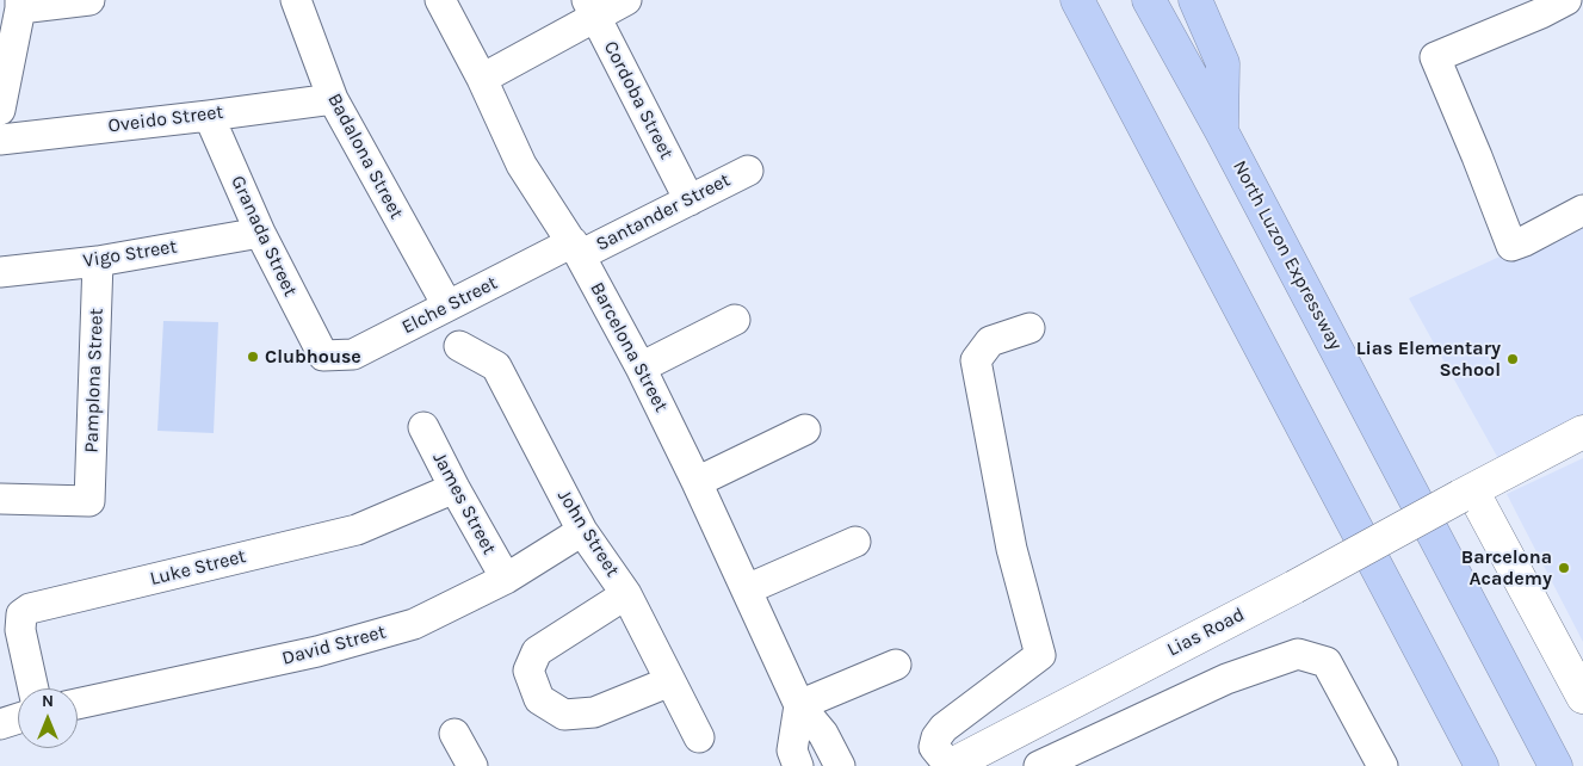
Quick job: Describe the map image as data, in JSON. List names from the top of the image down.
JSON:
{
  "streets": {
    "highway": ["North Luzon Expressway"],
    "main road": ["Lias Road"],
    "street": [
      "Cordoba Street",
      "Oveido Street",
      "Badalona Street",
      "Santander Street",
      "Granada Street",
      "Vigo Street",
      "Elche Street",
      "Barcelona Street",
      "Pamplona Street",
      "James Street",
      "John Street",
      "Luke Street",
      "David Street"
    ]
  },
  "crossings": [
    ["Cordoba Street", "Santander Street"],
    ["Oveido Street", "Badalona Street"],
    ["Oveido Street", "Granada Street"],
    ["Badalona Street", "Elche Street"],
    ["Santander Street", "Elche Street"],
    ["Santander Street", "Barcelona Street"],
    ["Granada Street", "Vigo Street"],
    ["Granada Street", "Elche Street"],
    ["Vigo Street", "Pamplona Street"],
    ["Elche Street", "Barcelona Street"],
    ["James Street", "Luke Street"],
    ["James Street", "David Street"],
    ["John Street", "David Street"]
  ],
  "places": ["Clubhouse", "Lias Elementary School", "Barcelona Academy"],
  "north": "top"
}
